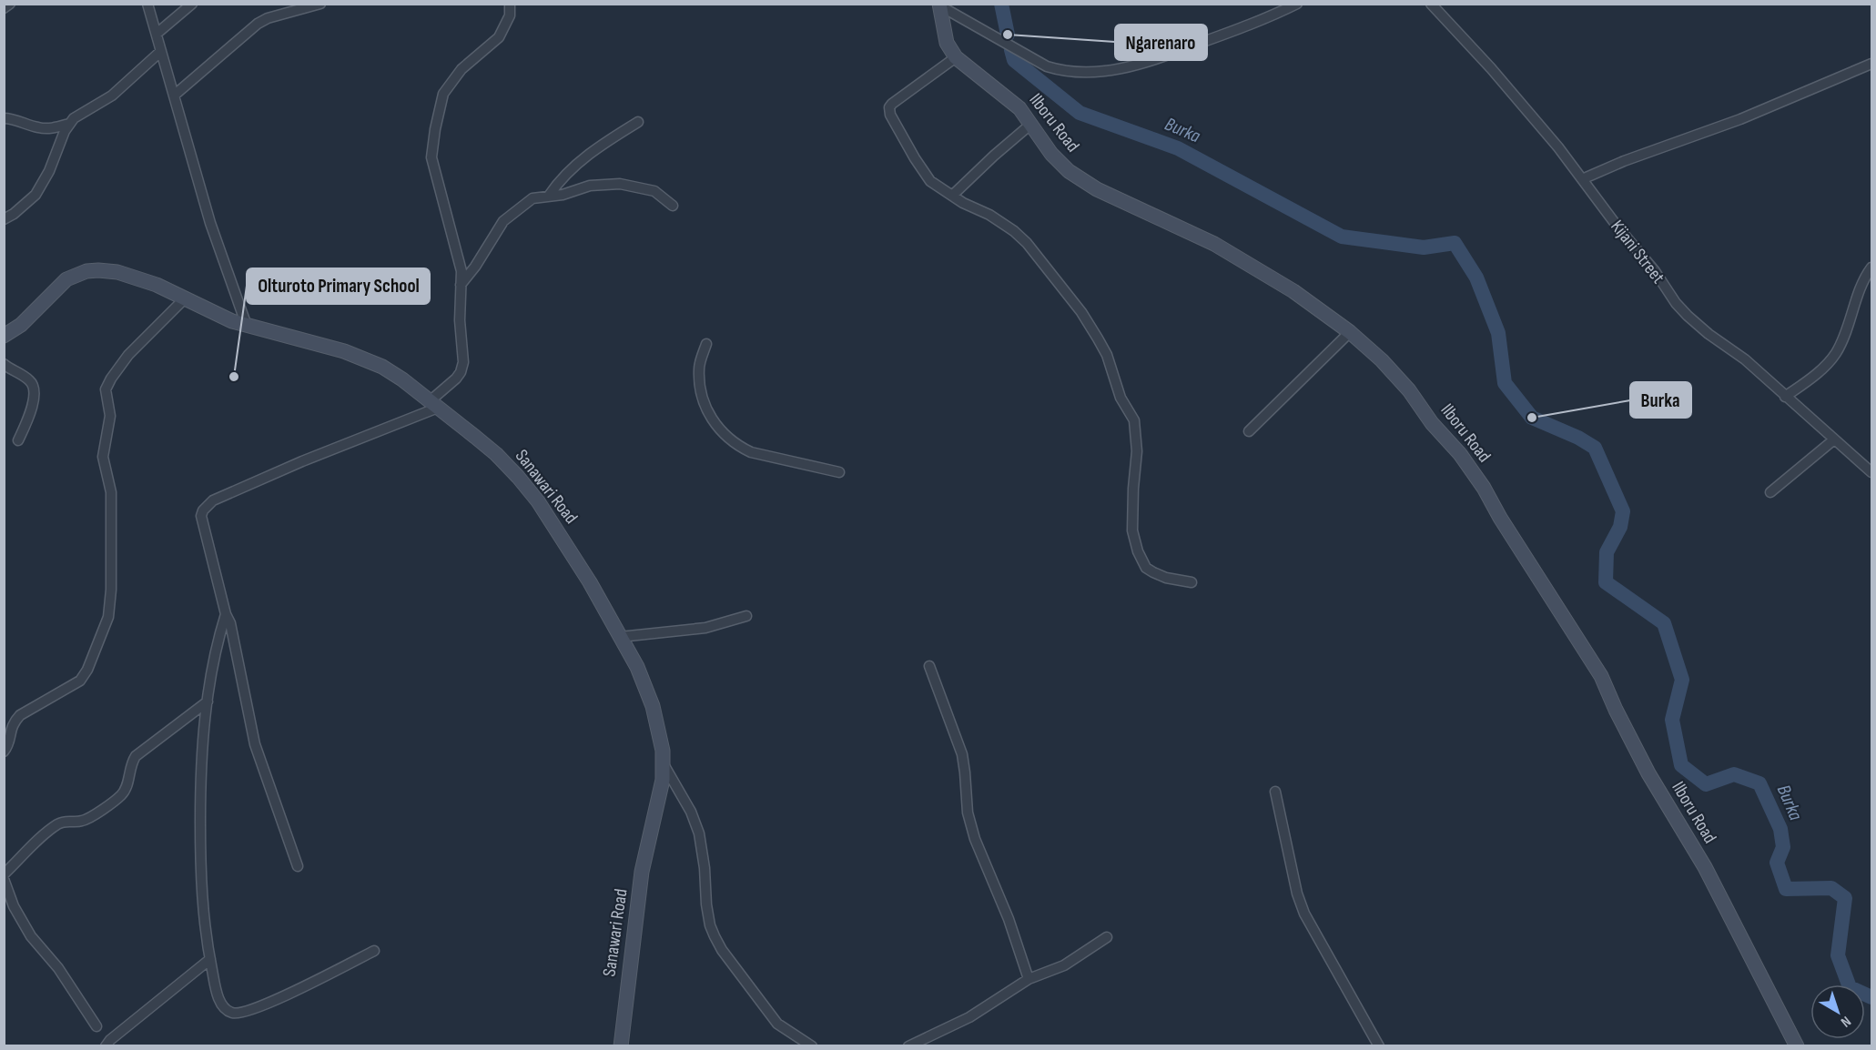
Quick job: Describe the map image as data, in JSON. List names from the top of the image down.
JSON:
{
  "streets": {
    "street": ["Ilboru Road", "Kijani Street", "Sanawari Road"]
  },
  "water": ["Burka"],
  "places": ["Ngarenaro", "Olturoto Primary School", "Burka"],
  "north": "bottom right"
}
